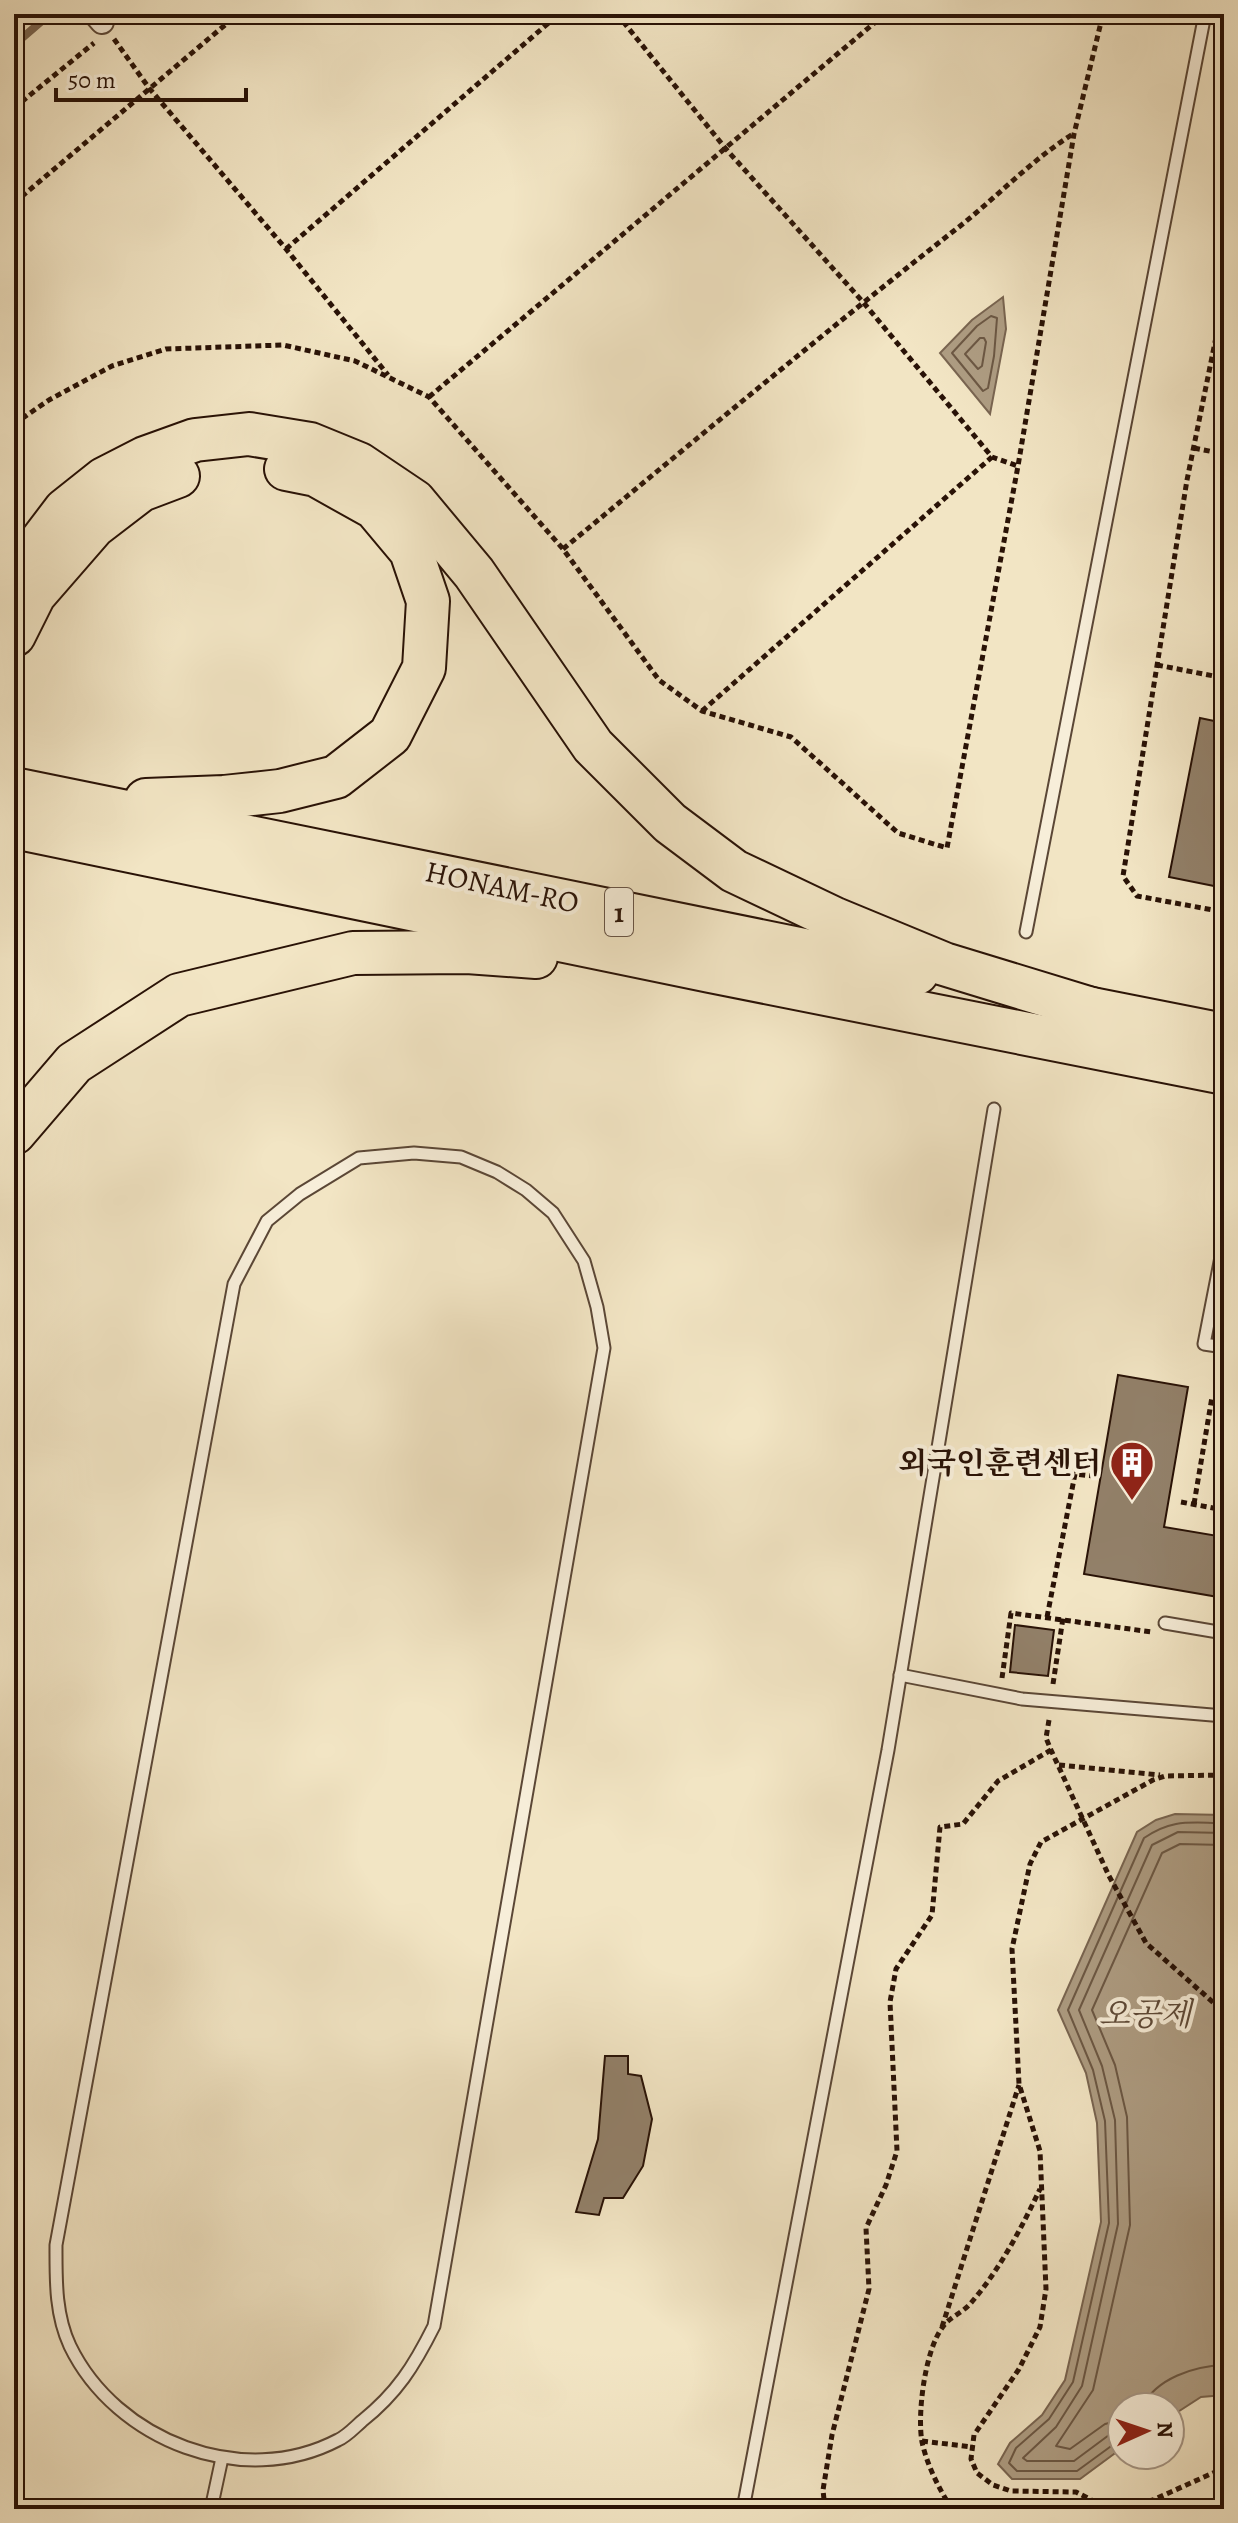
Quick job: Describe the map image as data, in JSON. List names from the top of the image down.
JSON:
{
  "streets": {
    "highway": ["HONAM-RO", "1"]
  },
  "water": ["오공제"],
  "places": {
    "building": ["외국인훈련센터"]
  },
  "scale_bar": "50 m",
  "north": "right"
}
